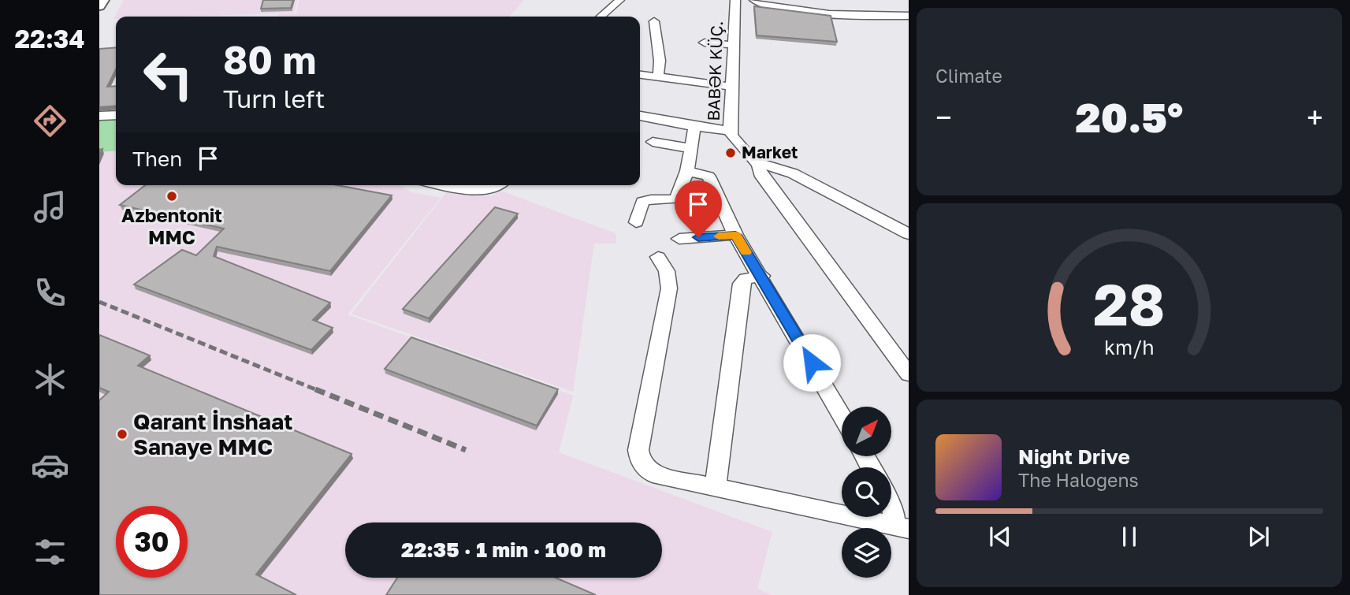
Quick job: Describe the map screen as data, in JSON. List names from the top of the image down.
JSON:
{
  "streets": {
    "street": ["BABƏK KÜÇ."]
  },
  "places": ["Market", "Azbentonit MMC", "Qarant İnshaat Sanaye MMC"],
  "north": "top right",
  "page": {
    "tabs": "22:34",
    "tile": "Climate",
    "turn": ["80 m", "Turn left"],
    "heat": ["−", "20.5°", "+"],
    "then": "Then",
    "song": ["Night Drive", "The Halogens"],
    "limit": "30",
    "trip": "22:35 · 1 min · 100 m",
    "gauge": ["28", "km/h"]
  }
}
